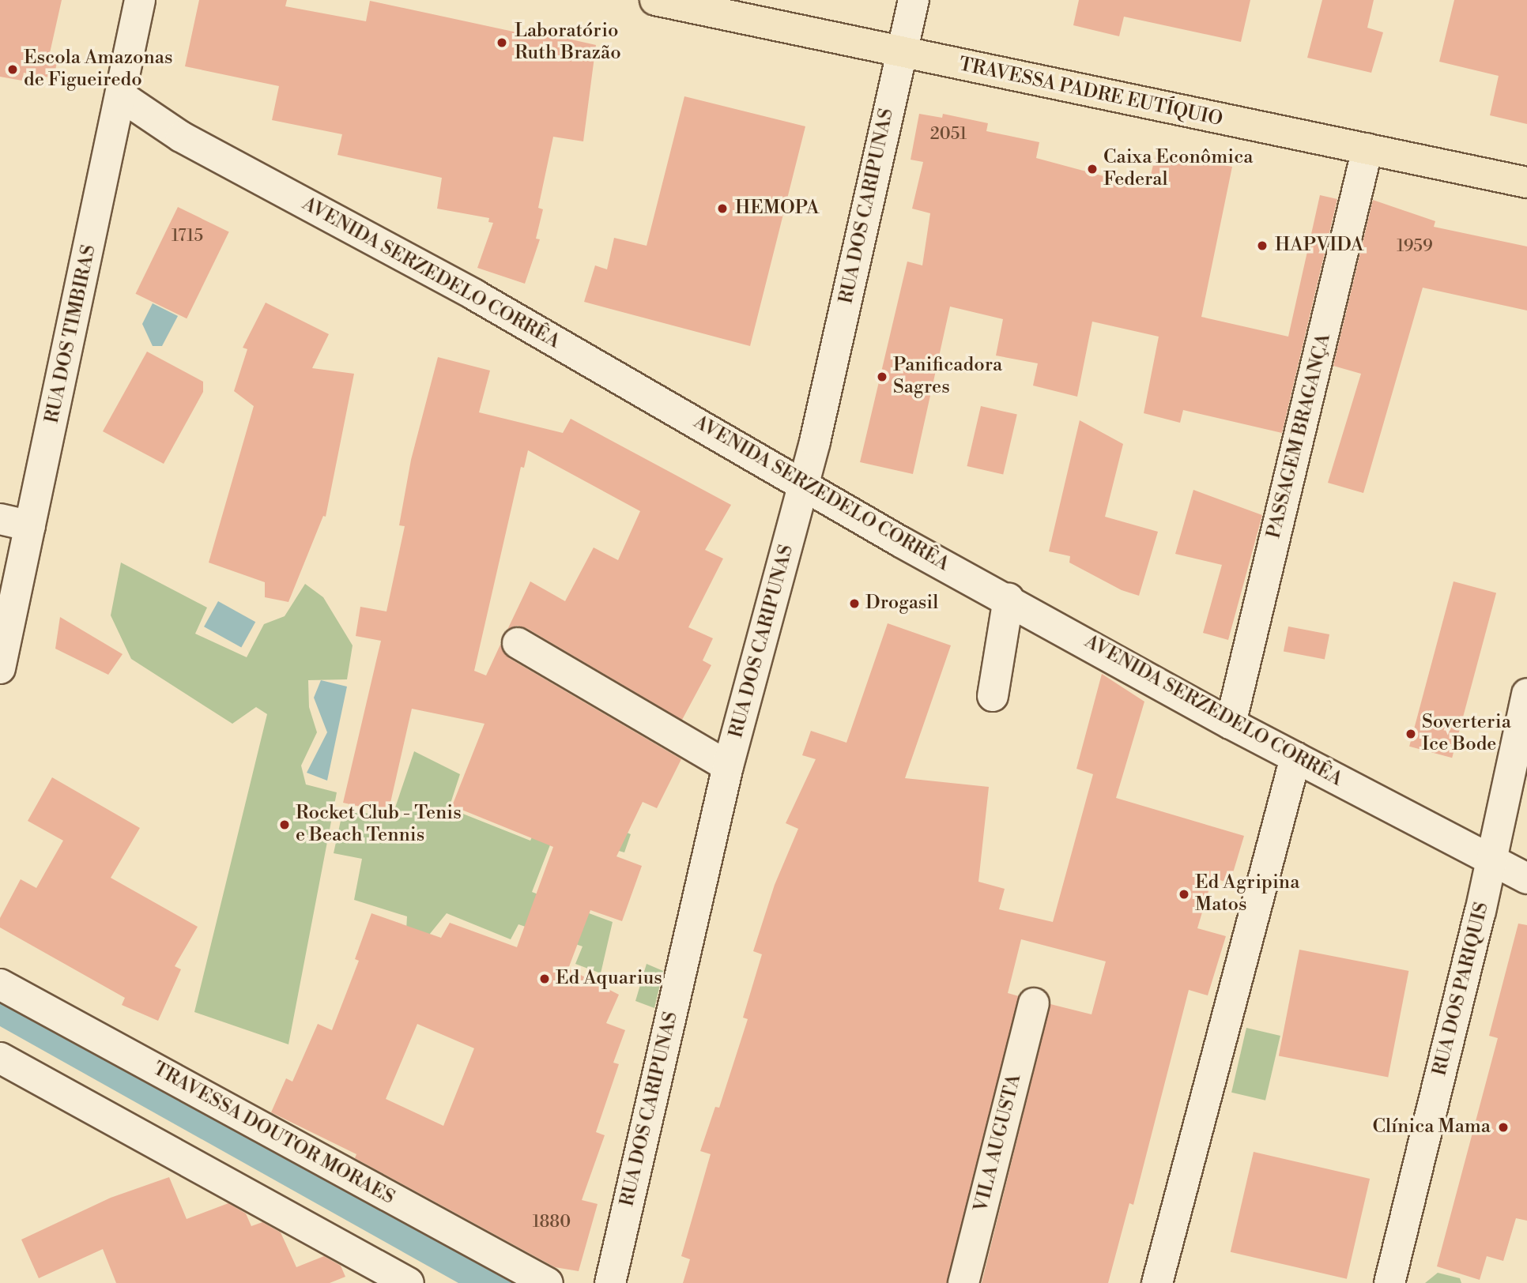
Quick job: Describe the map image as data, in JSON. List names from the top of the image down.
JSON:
{
  "streets": {
    "main road": ["TRAVESSA PADRE EUTÍQUIO"],
    "street": [
      "RUA DOS CARIPUNAS",
      "AVENIDA SERZEDELO CORRÊA",
      "RUA DOS TIMBIRAS",
      "PASSAGEM BRAGANÇA",
      "RUA DOS PARIQUIS",
      "TRAVESSA DOUTOR MORAES",
      "VILA AUGUSTA"
    ]
  },
  "crossings": [
    ["TRAVESSA PADRE EUTÍQUIO", "RUA DOS CARIPUNAS"],
    ["TRAVESSA PADRE EUTÍQUIO", "PASSAGEM BRAGANÇA"],
    ["RUA DOS CARIPUNAS", "AVENIDA SERZEDELO CORRÊA"],
    ["AVENIDA SERZEDELO CORRÊA", "RUA DOS TIMBIRAS"],
    ["AVENIDA SERZEDELO CORRÊA", "PASSAGEM BRAGANÇA"],
    ["AVENIDA SERZEDELO CORRÊA", "RUA DOS PARIQUIS"]
  ],
  "places": [
    "Laboratório Ruth Brazão",
    "Escola Amazonas de Figueiredo",
    "Caixa Econômica Federal",
    "HEMOPA",
    "HAPVIDA",
    "Panificadora Sagres",
    "Drogasil",
    "Soverteria Ice Bode",
    "Rocket Club - Tenis e Beach Tennis",
    "Ed Agripina Matos",
    "Ed Aquarius",
    "Clínica Mama"
  ],
  "house_numbers": [
    "2051",
    "1715",
    "1959",
    "1880"
  ]
}
